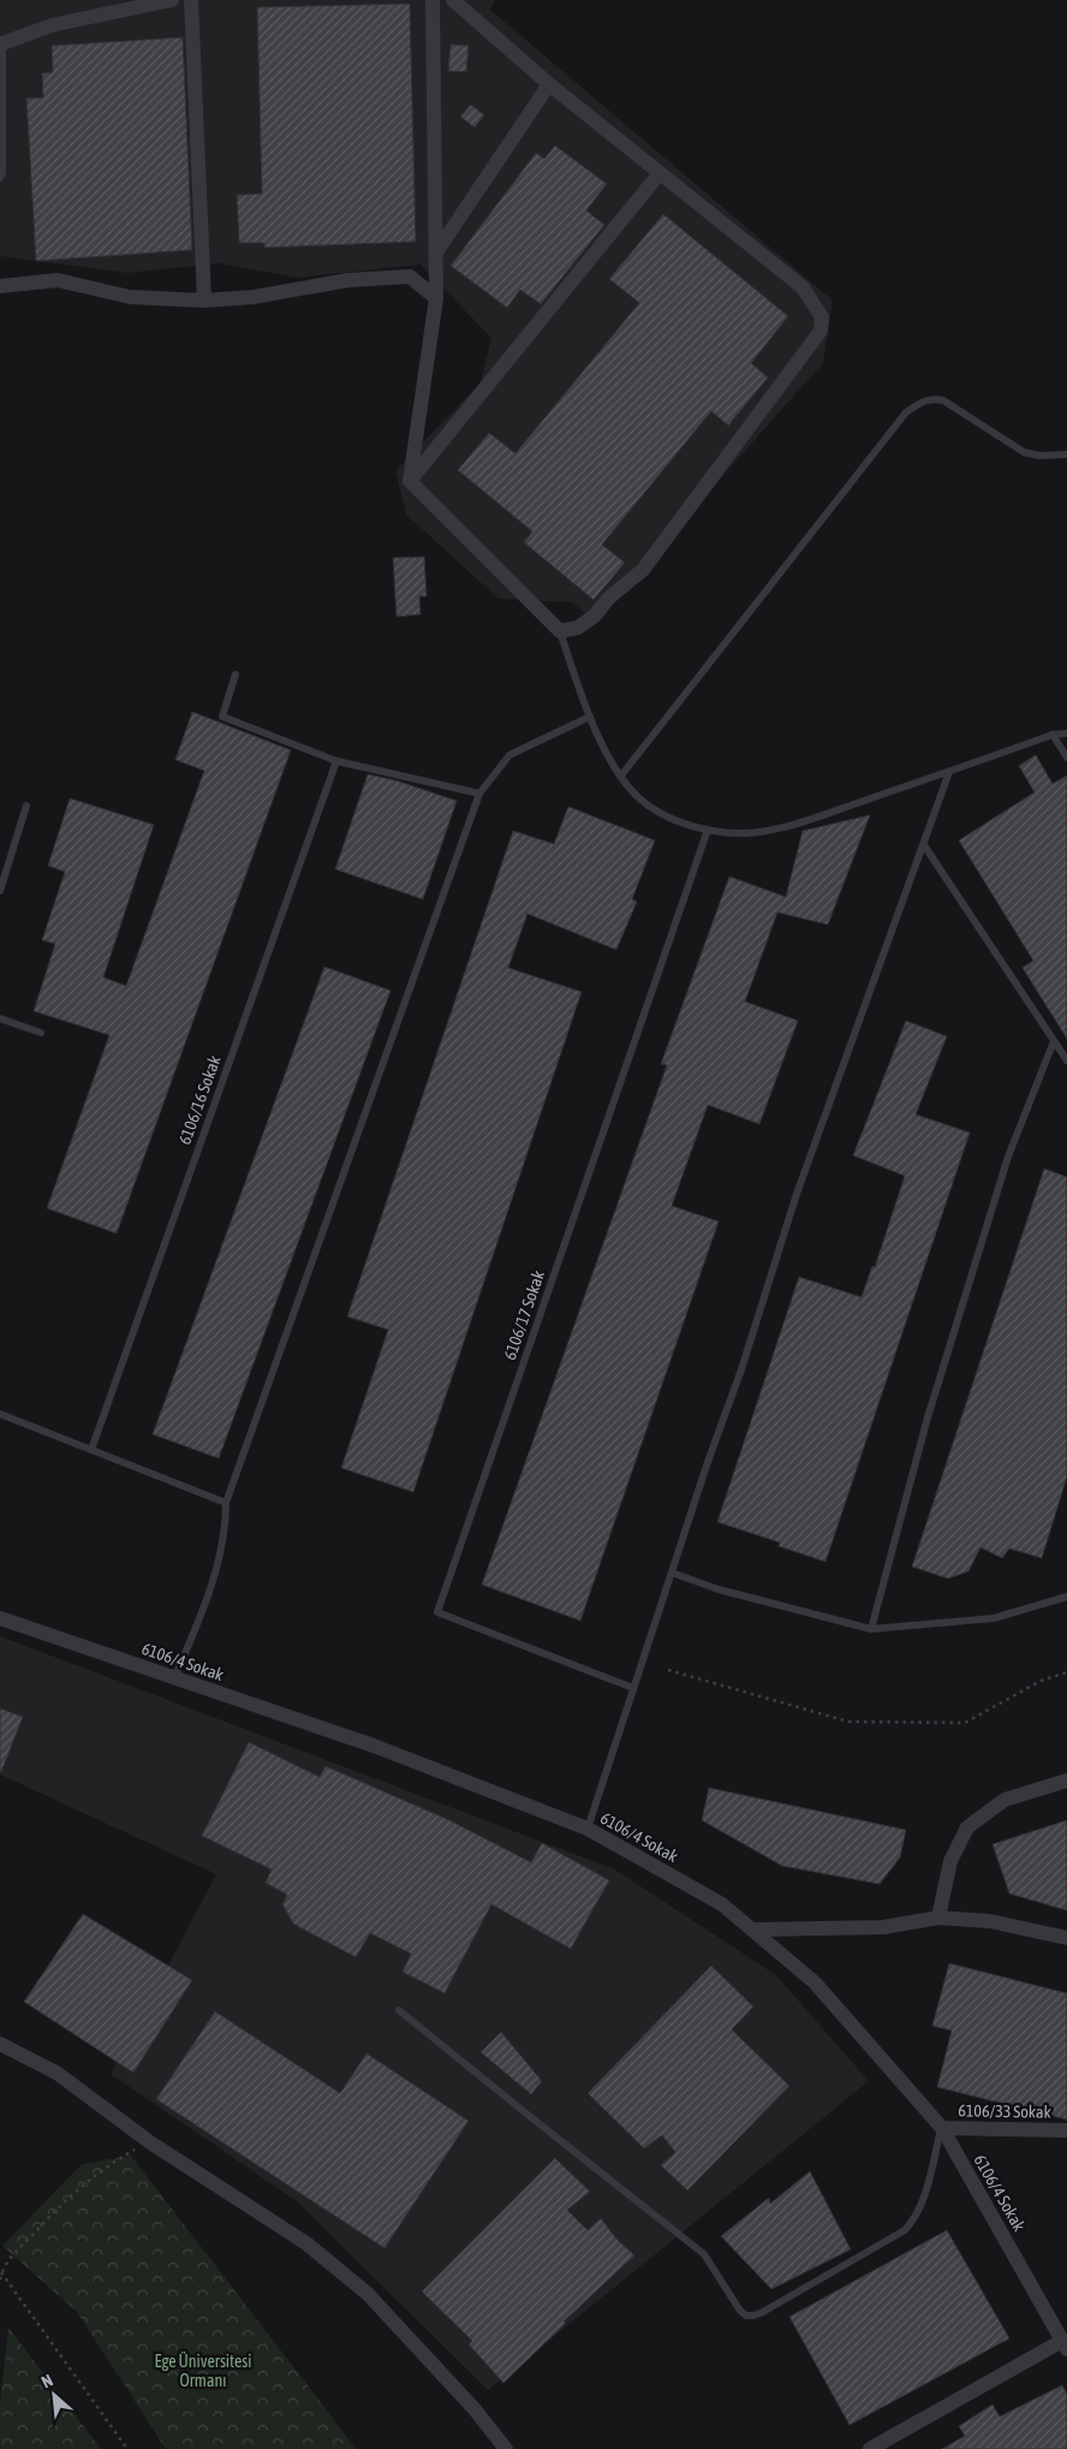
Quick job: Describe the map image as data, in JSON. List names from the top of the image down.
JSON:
{
  "streets": {
    "street": ["6106/4 Sokak", "6106/33 Sokak"],
    "lane": ["6106/16 Sokak", "6106/17 Sokak"]
  },
  "crossings": [
    ["6106/4 Sokak", "6106/33 Sokak"]
  ],
  "parks": ["Ege Üniversitesi Ormanı"],
  "north": "top left"
}
